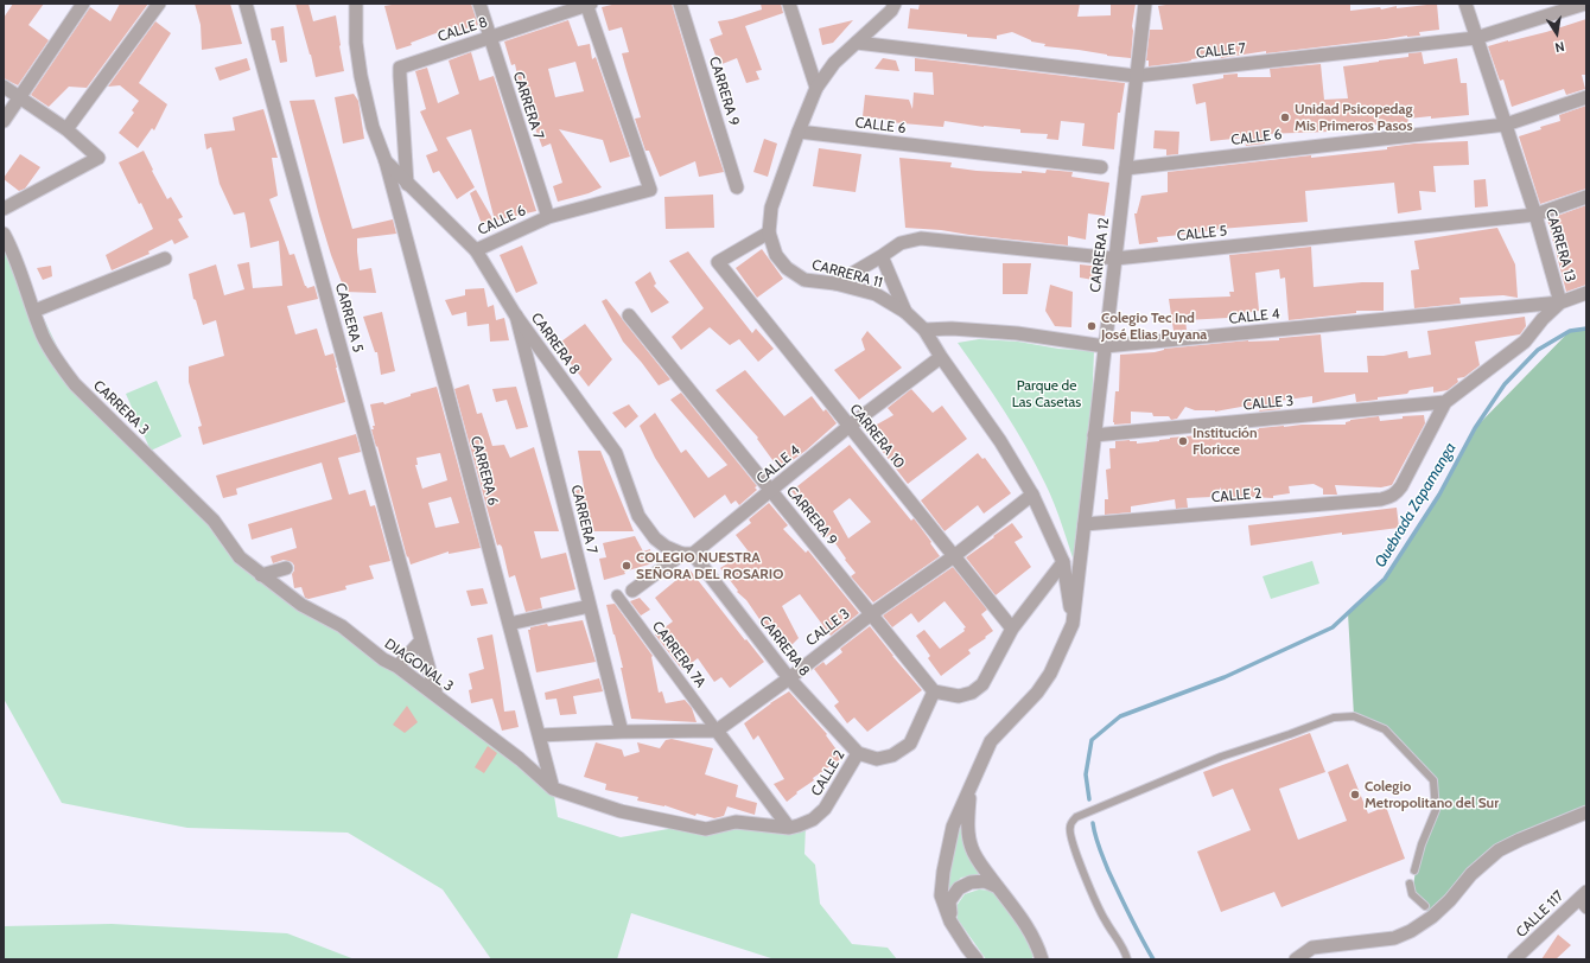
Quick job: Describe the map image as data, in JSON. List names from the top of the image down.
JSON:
{
  "streets": {
    "street": [
      "CALLE 8",
      "CALLE 7",
      "CARRERA 9",
      "CARRERA 7",
      "CALLE 6",
      "CALLE 5",
      "CARRERA 13",
      "CARRERA 12",
      "CARRERA 11",
      "CALLE 4",
      "CARRERA 5",
      "CARRERA 8",
      "CALLE 3",
      "CARRERA 3",
      "CARRERA 10",
      "CARRERA 6",
      "CALLE 2",
      "CARRERA 7A",
      "DIAGONAL 3",
      "CALLE 117"
    ]
  },
  "crossings": [
    ["CALLE 8", "CARRERA 7"],
    ["CALLE 8", "CALLE 6"],
    ["CALLE 8", "CARRERA 8"],
    ["CALLE 7", "CARRERA 13"],
    ["CALLE 7", "CARRERA 12"],
    ["CALLE 7", "CARRERA 11"],
    ["CARRERA 9", "CALLE 4"],
    ["CARRERA 9", "CALLE 3"],
    ["CARRERA 9", "CALLE 2"],
    ["CARRERA 7", "CALLE 6"],
    ["CARRERA 7", "CARRERA 8"],
    ["CALLE 6", "CARRERA 13"],
    ["CALLE 6", "CARRERA 12"],
    ["CALLE 6", "CARRERA 11"],
    ["CALLE 6", "CARRERA 8"],
    ["CALLE 5", "CARRERA 13"],
    ["CALLE 5", "CARRERA 12"],
    ["CALLE 5", "CARRERA 11"],
    ["CARRERA 13", "CALLE 4"],
    ["CARRERA 13", "CALLE 3"],
    ["CARRERA 13", "CALLE 2"],
    ["CARRERA 12", "CARRERA 11"],
    ["CARRERA 12", "CALLE 4"],
    ["CARRERA 12", "CALLE 3"],
    ["CARRERA 12", "CALLE 2"],
    ["CARRERA 11", "CALLE 4"],
    ["CARRERA 11", "CALLE 3"],
    ["CARRERA 11", "CARRERA 10"],
    ["CALLE 4", "CARRERA 8"],
    ["CALLE 4", "CARRERA 10"],
    ["CARRERA 5", "DIAGONAL 3"],
    ["CARRERA 8", "CALLE 3"],
    ["CARRERA 8", "CARRERA 6"],
    ["CARRERA 8", "CALLE 2"],
    ["CALLE 3", "CARRERA 10"],
    ["CALLE 3", "CARRERA 7A"],
    ["CARRERA 3", "DIAGONAL 3"],
    ["CARRERA 6", "CALLE 2"],
    ["CARRERA 6", "DIAGONAL 3"],
    ["CALLE 2", "DIAGONAL 3"]
  ],
  "water": ["Quebrada Zapamanga"],
  "parks": ["Parque de Las Casetas"],
  "places": [
    "Unidad Psicopedag Mis Primeros Pasos",
    "Colegio Tec Ind José Elias Puyana",
    "Institución Floricce",
    "COLEGIO NUESTRA SEÑORA DEL ROSARIO",
    "Colegio Metropolitano del Sur"
  ],
  "north": "bottom"
}
